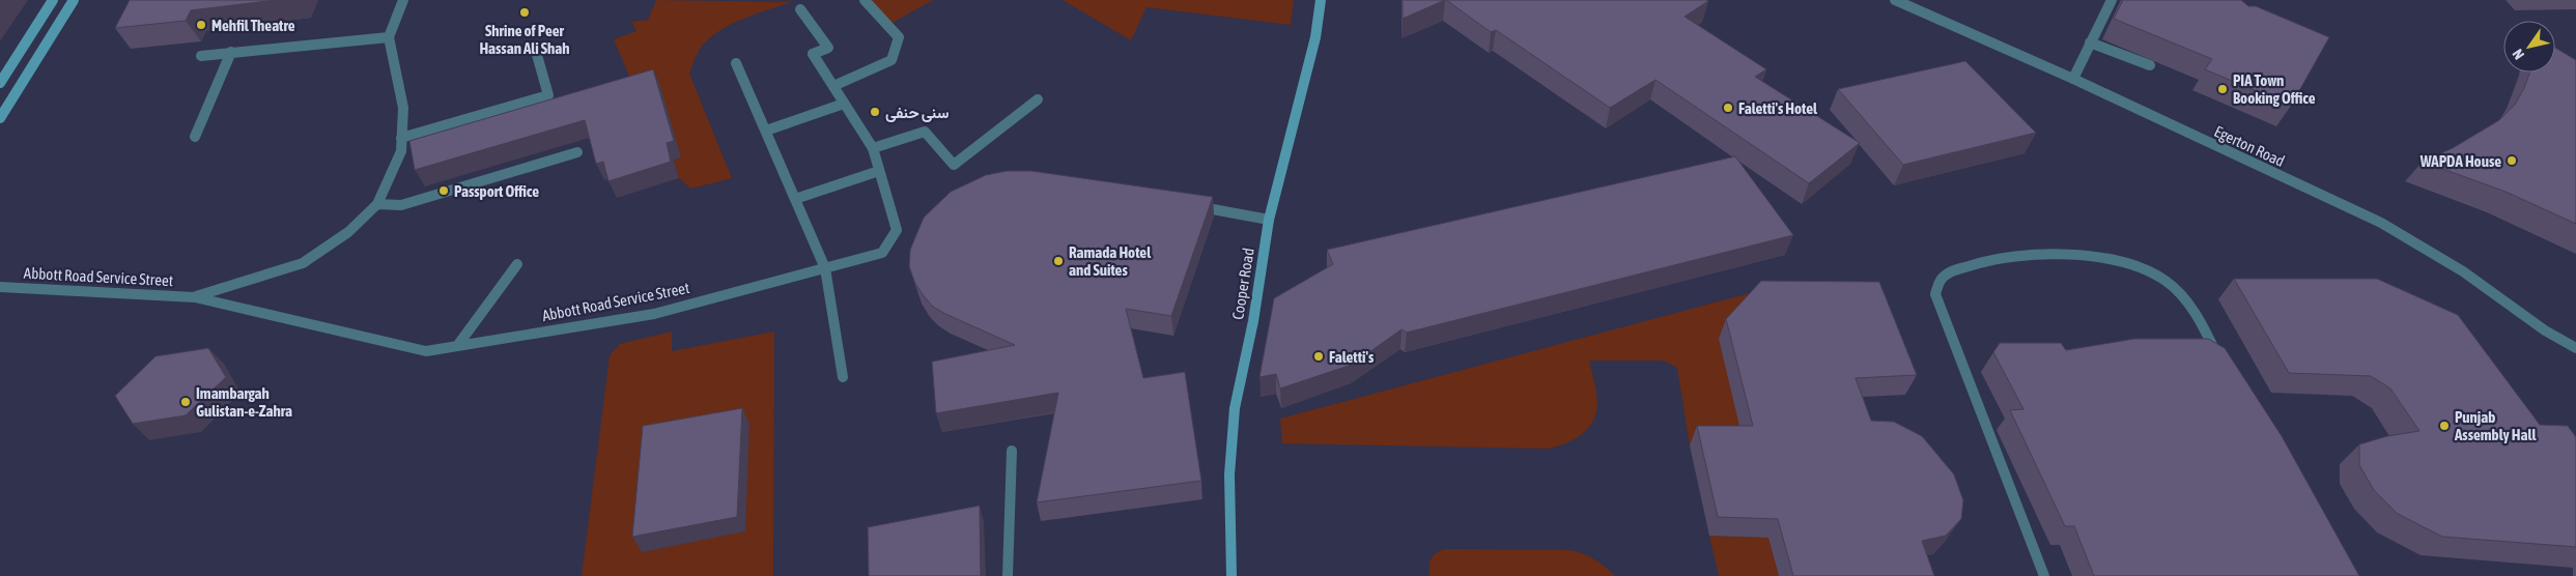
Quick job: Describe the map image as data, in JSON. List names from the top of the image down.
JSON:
{
  "streets": {
    "main road": ["Cooper Road"],
    "street": ["Egerton Road", "Abbott Road Service Street"]
  },
  "places": [
    "Shrine of Peer Hassan Ali Shah",
    "Mehfil Theatre",
    "PIA Town Booking Office",
    "Faletti's Hotel",
    "سنی حنفی",
    "WAPDA House",
    "Passport Office",
    "Ramada Hotel and Suites",
    "Faletti's",
    "Imambargah Gulistan-e-Zahra",
    "Punjab Assembly Hall"
  ],
  "north": "bottom left"
}
